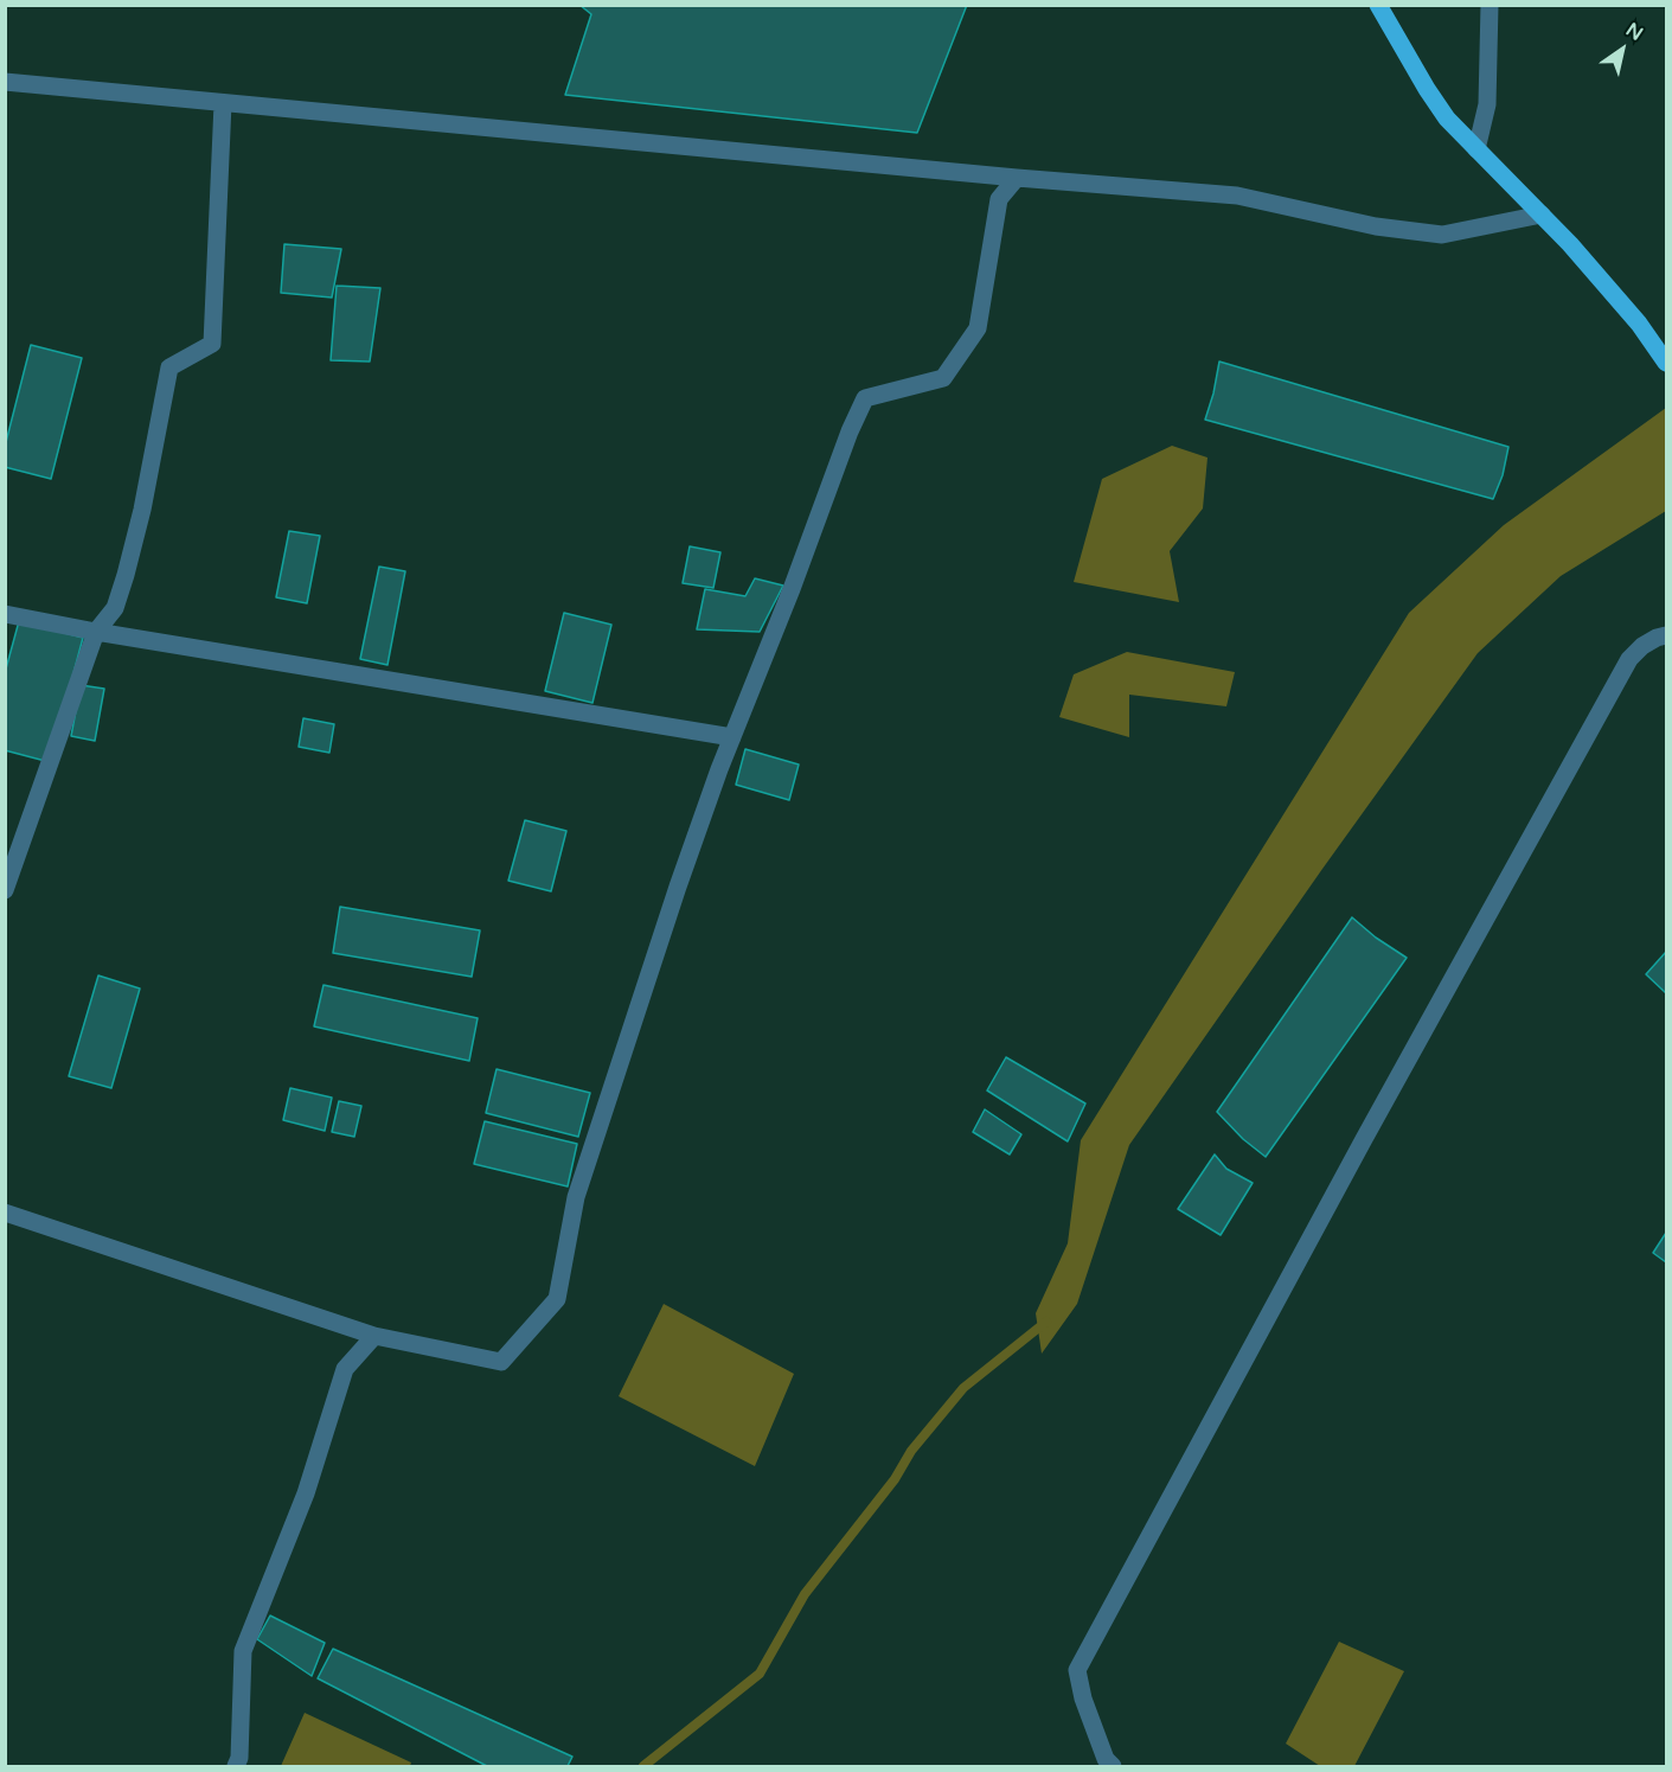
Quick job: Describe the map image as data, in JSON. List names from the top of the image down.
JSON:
{
  "north": "top right"
}
